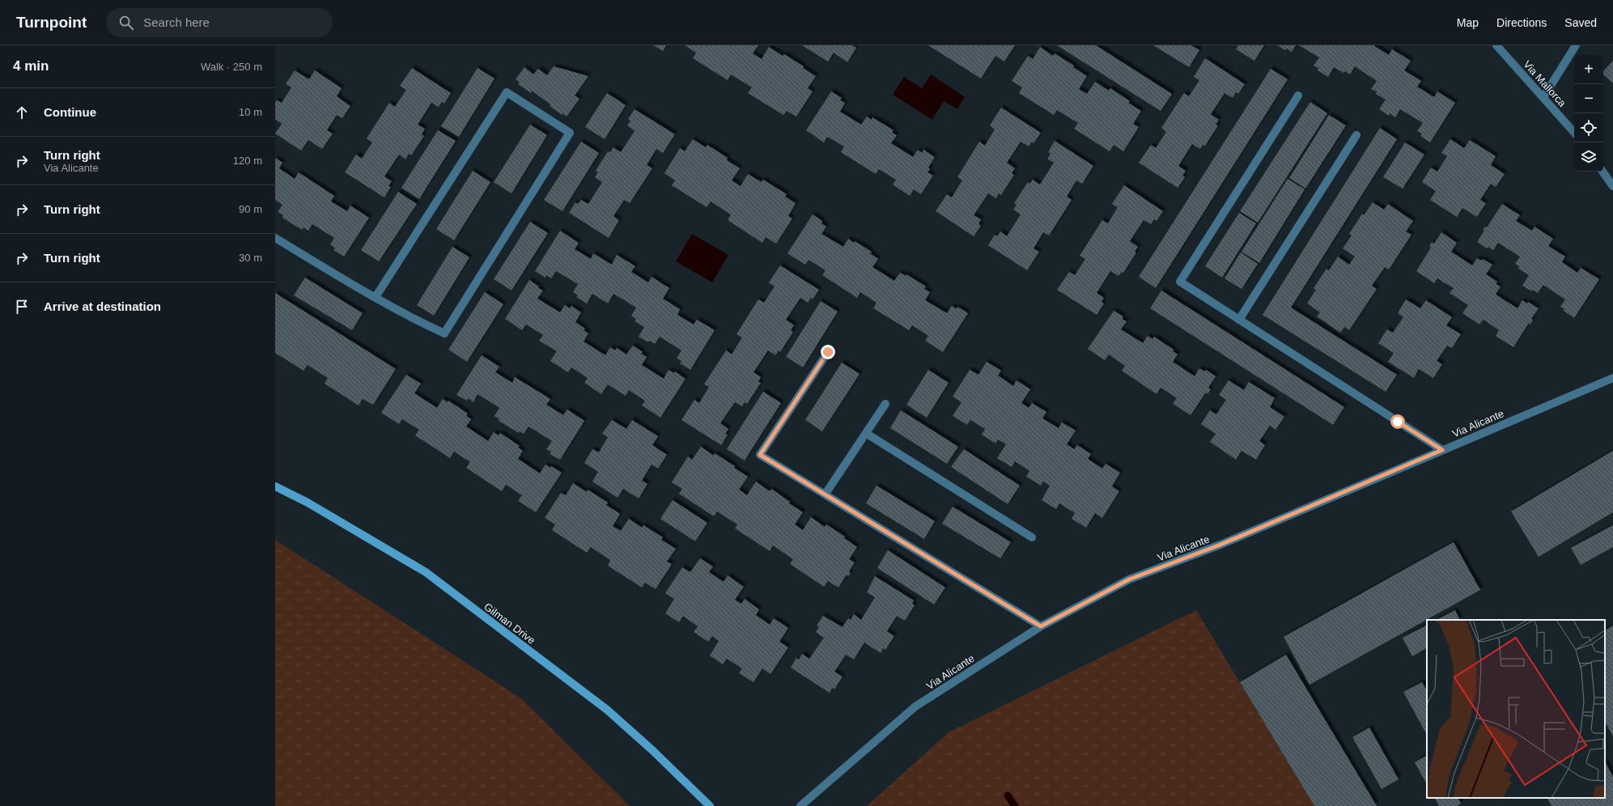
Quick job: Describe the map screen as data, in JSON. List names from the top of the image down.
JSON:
{
  "streets": {
    "main road": ["Gilman Drive"],
    "street": ["Via Mallorca", "Via Alicante"]
  },
  "page": {
    "header": "Turnpoint",
    "search": "Search here",
    "nav": ["Map", "Directions", "Saved"],
    "heading": ["4 min", "Walk · 250 m"],
    "map_buttons": ["+", "−"],
    "list": [
      ["Continue", "10 m"],
      ["Turn right", "Via Alicante", "120 m"],
      ["Turn right", "90 m"],
      ["Turn right", "30 m"],
      "Arrive at destination"
    ]
  }
}
